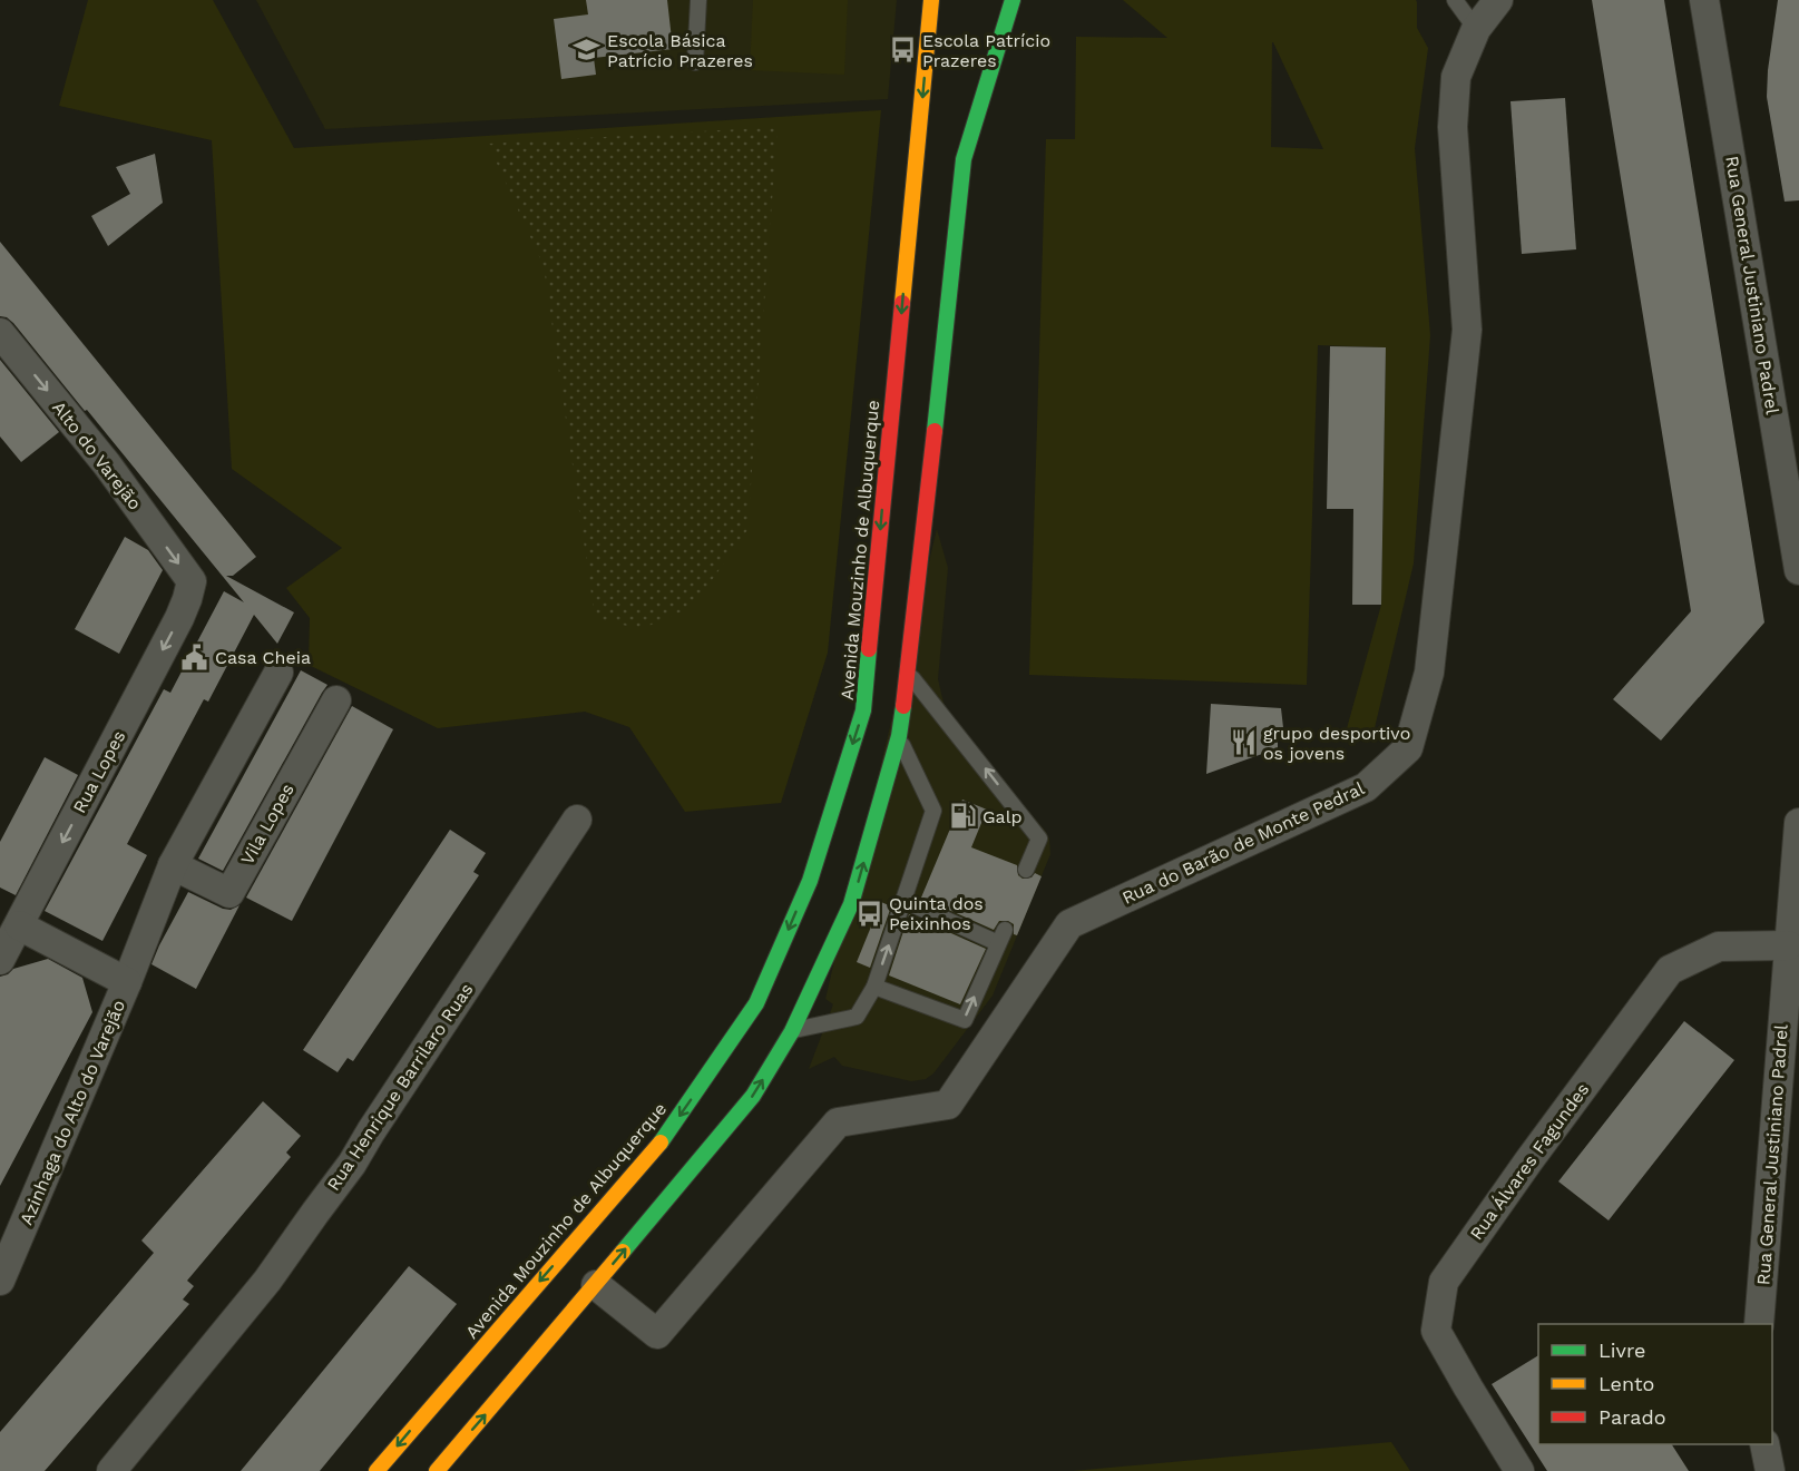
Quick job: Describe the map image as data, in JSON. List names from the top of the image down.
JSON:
{
  "streets": {
    "main road": ["Avenida Mouzinho de Albuquerque"],
    "street": [
      "Rua General Justiniano Padrel",
      "Alto do Varejão",
      "Rua Lopes",
      "Vila Lopes",
      "Rua do Barão de Monte Pedral",
      "Rua Henrique Barrilaro Ruas",
      "Azinhaga do Alto do Varejão",
      "Rua Álvares Fagundes"
    ]
  },
  "crossings": [
    ["Rua General Justiniano Padrel", "Rua Álvares Fagundes"],
    ["Alto do Varejão", "Rua Lopes"],
    ["Rua Lopes", "Azinhaga do Alto do Varejão"]
  ],
  "one_way": ["Alto do Varejão"],
  "places": {
    "school or university": ["Escola Básica Patrício Prazeres"],
    "bus stop": ["Escola Patrício Prazeres", "Quinta dos Peixinhos"],
    "public building": ["Casa Cheia"],
    "restaurant": ["grupo desportivo os jovens"],
    "fuel station": ["Galp"]
  },
  "legend": ["Livre", "Lento", "Parado"]
}
